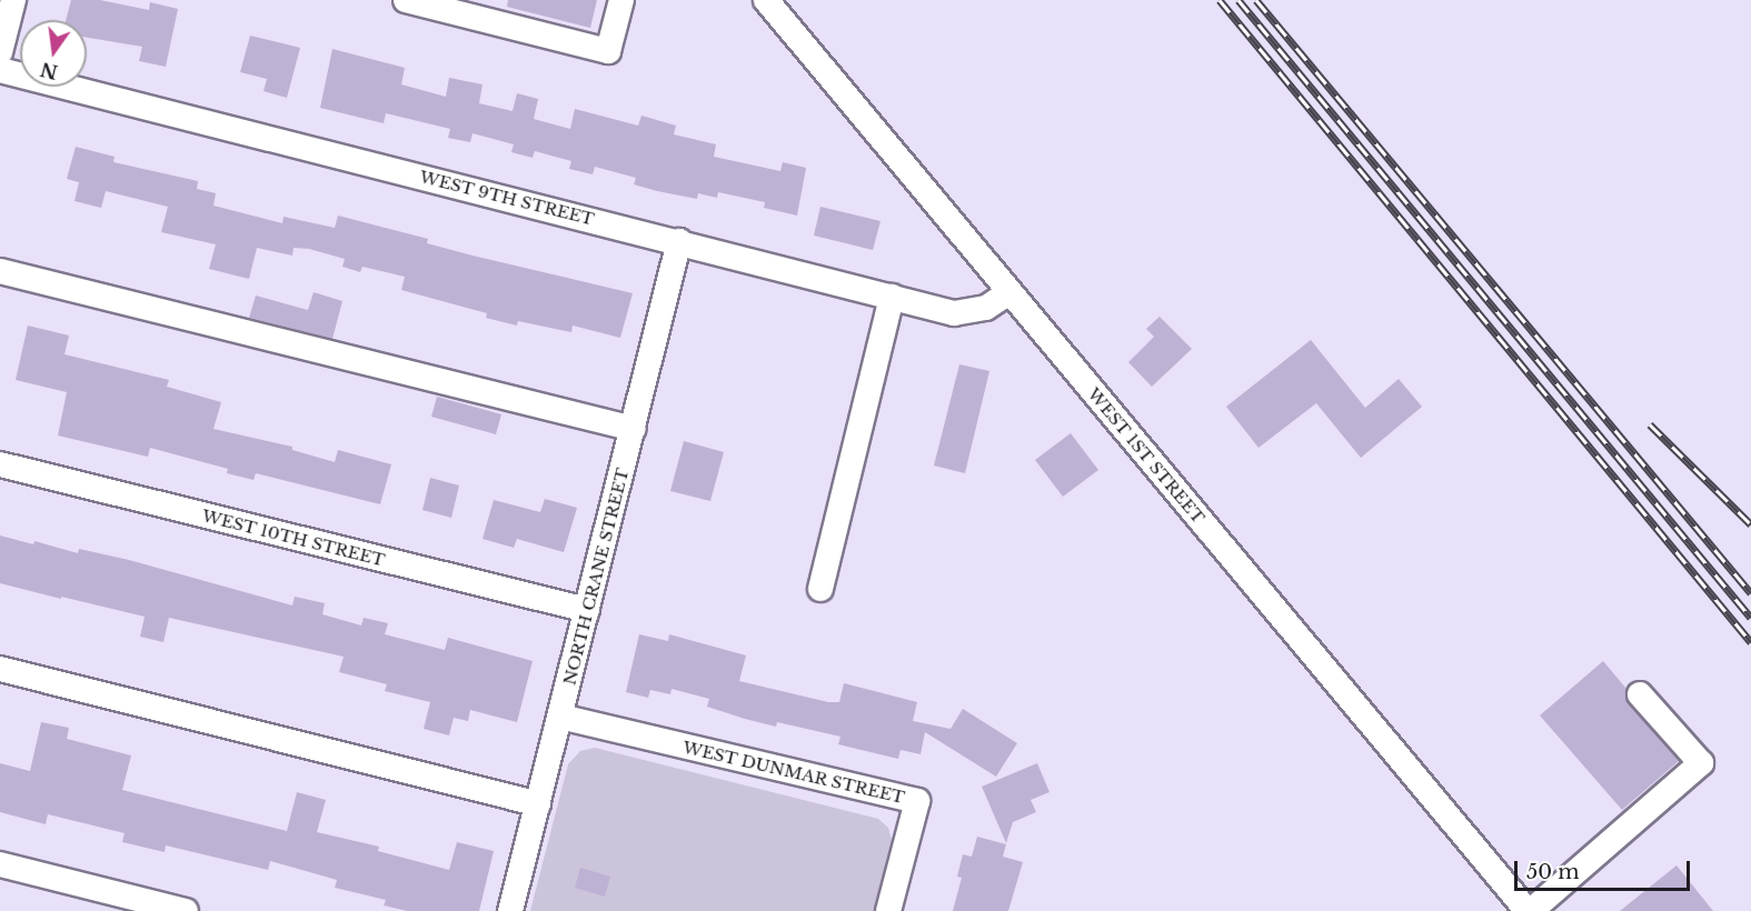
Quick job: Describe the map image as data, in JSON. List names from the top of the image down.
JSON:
{
  "streets": {
    "street": [
      "WEST 9TH STREET",
      "WEST 1ST STREET",
      "WEST 10TH STREET",
      "NORTH CRANE STREET",
      "WEST DUNMAR STREET"
    ]
  },
  "crossings": [
    ["WEST 9TH STREET", "WEST 1ST STREET"],
    ["WEST 9TH STREET", "NORTH CRANE STREET"],
    ["WEST 10TH STREET", "NORTH CRANE STREET"],
    ["NORTH CRANE STREET", "WEST DUNMAR STREET"]
  ],
  "scale_bar": "50 m",
  "north": "bottom"
}
